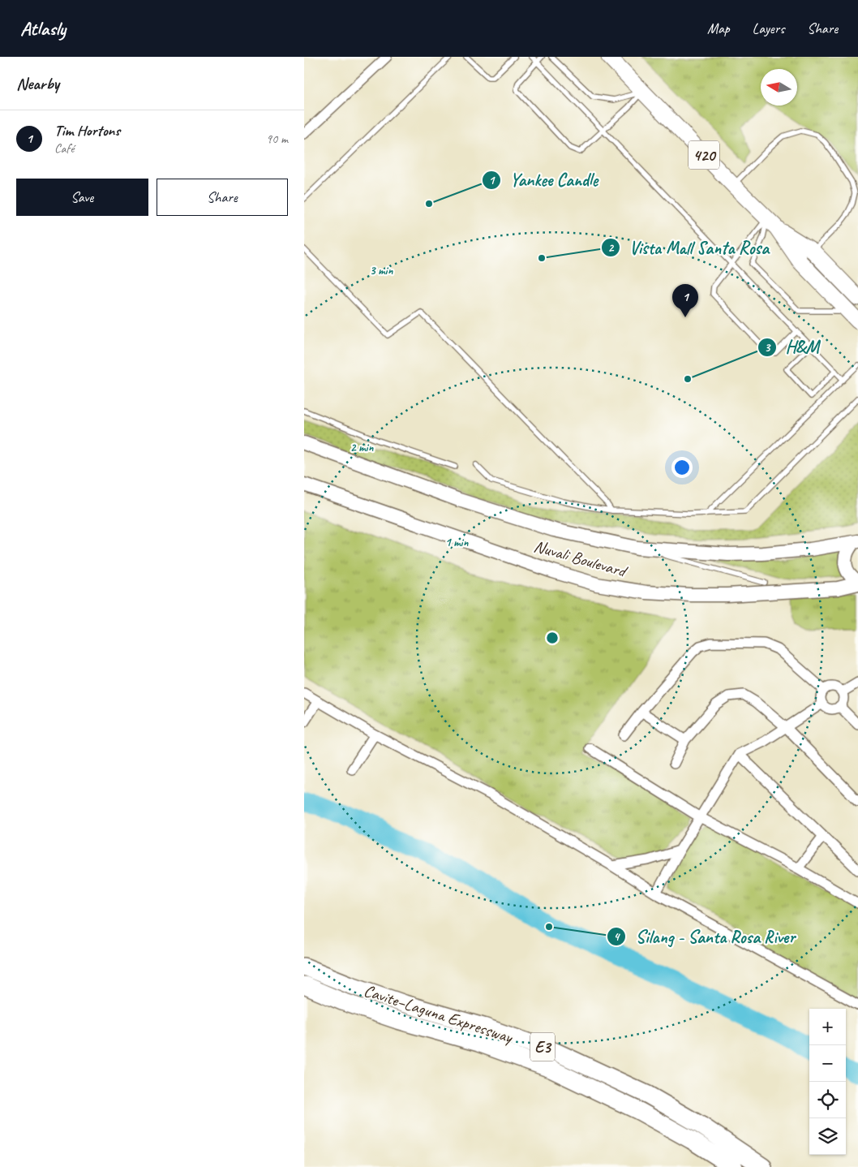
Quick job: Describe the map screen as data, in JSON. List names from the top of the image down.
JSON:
{
  "streets": {
    "highway": ["Cavite–Laguna Expressway", "E3"],
    "main road": ["420", "Nuvali Boulevard"]
  },
  "places": [
    "Yankee Candle",
    "Vista Mall Santa Rosa",
    "H&M",
    "Silang - Santa Rosa River"
  ],
  "north": "left",
  "page": {
    "header": "Atlasly",
    "nav": ["Map", "Layers", "Share"],
    "heading": "Nearby",
    "list": [
      {
        "mark": "1",
        "name": "Tim Hortons",
        "note": "Café",
        "value": "90 m"
      }
    ],
    "buttons": ["Save", "Share"],
    "pins": "1",
    "map_buttons": ["+", "−"]
  },
  "rings": ["3 min", "2 min", "1 min"]
}
